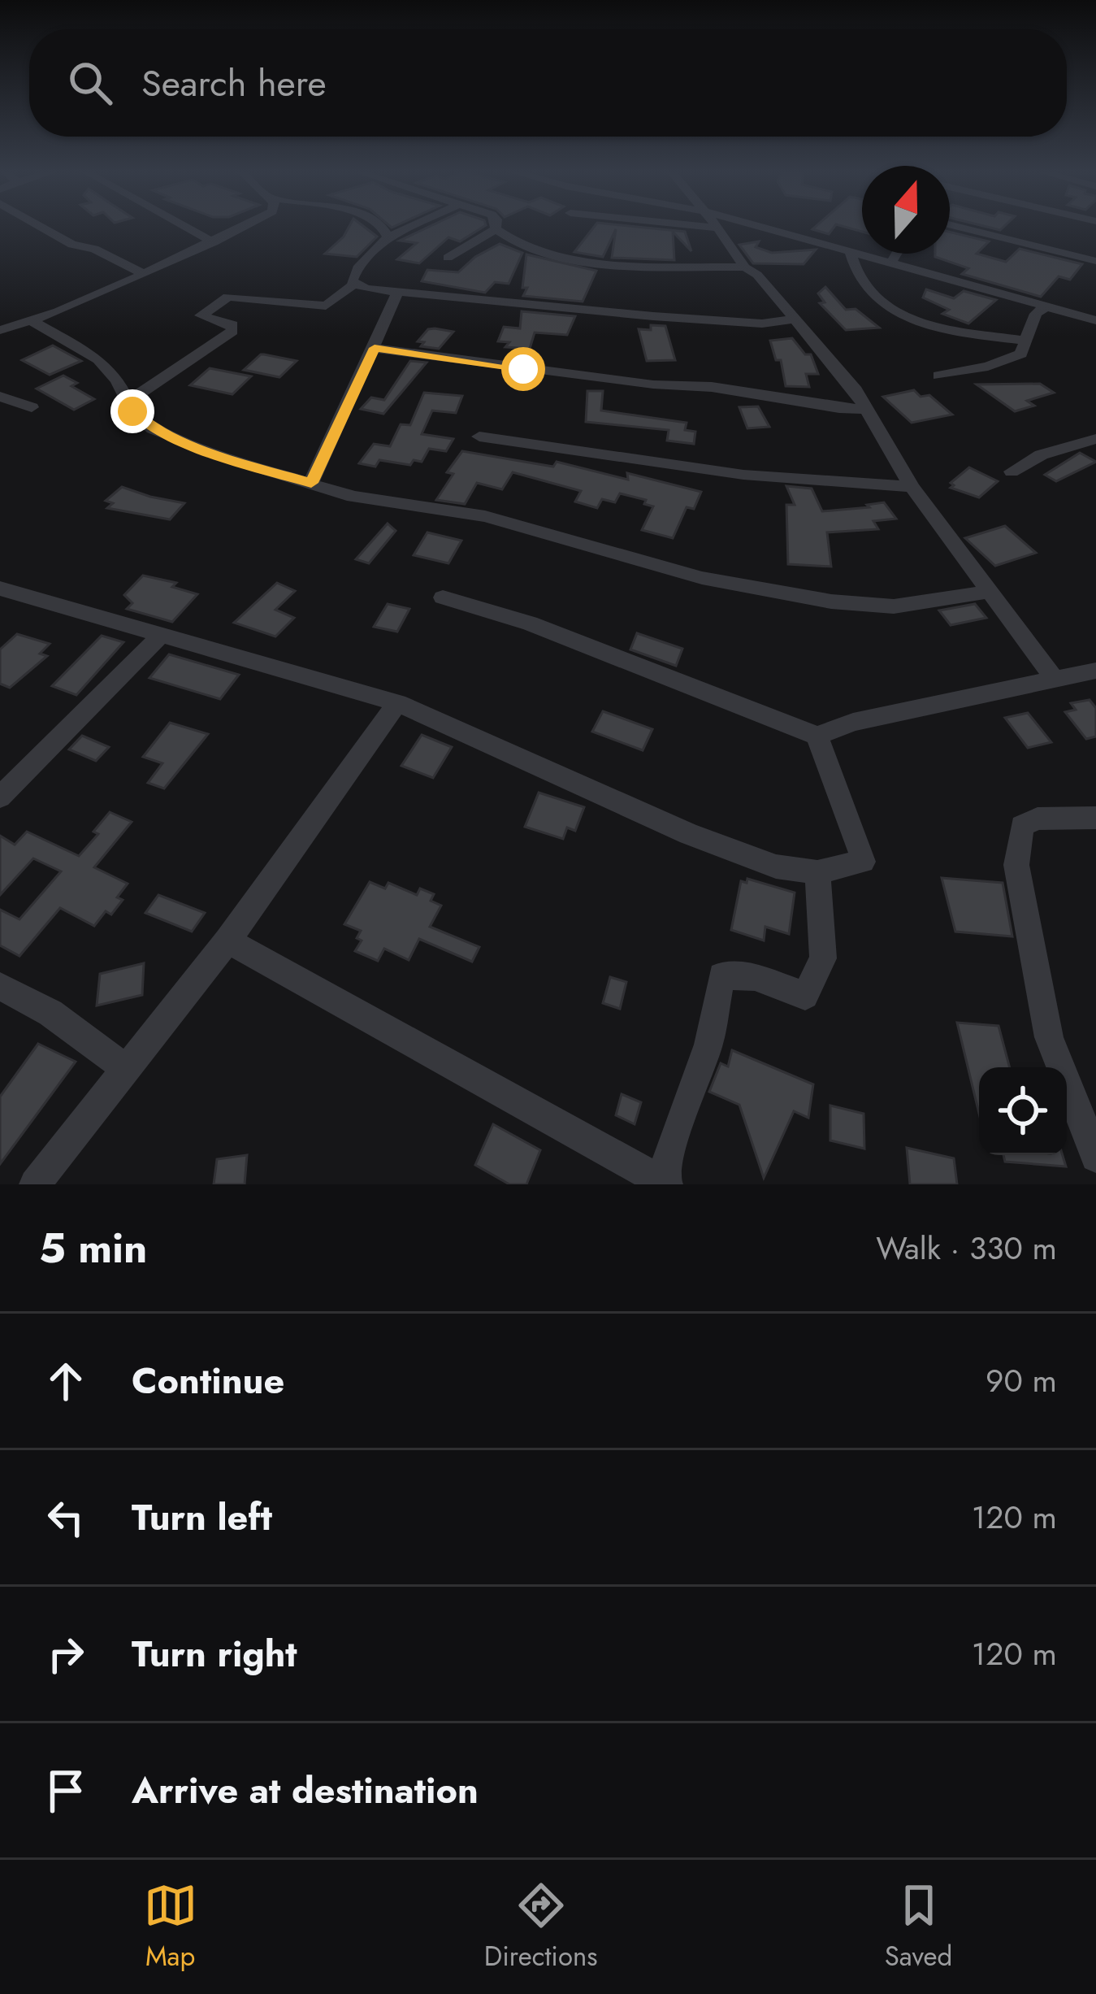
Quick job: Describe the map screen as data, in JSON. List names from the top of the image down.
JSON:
{
  "north": "top",
  "page": {
    "search": "Search here",
    "heading": ["5 min", "Walk · 330 m"],
    "list": [
      ["Continue", "90 m"],
      ["Turn left", "120 m"],
      ["Turn right", "120 m"],
      "Arrive at destination"
    ],
    "nav": ["Map", "Directions", "Saved"]
  }
}
